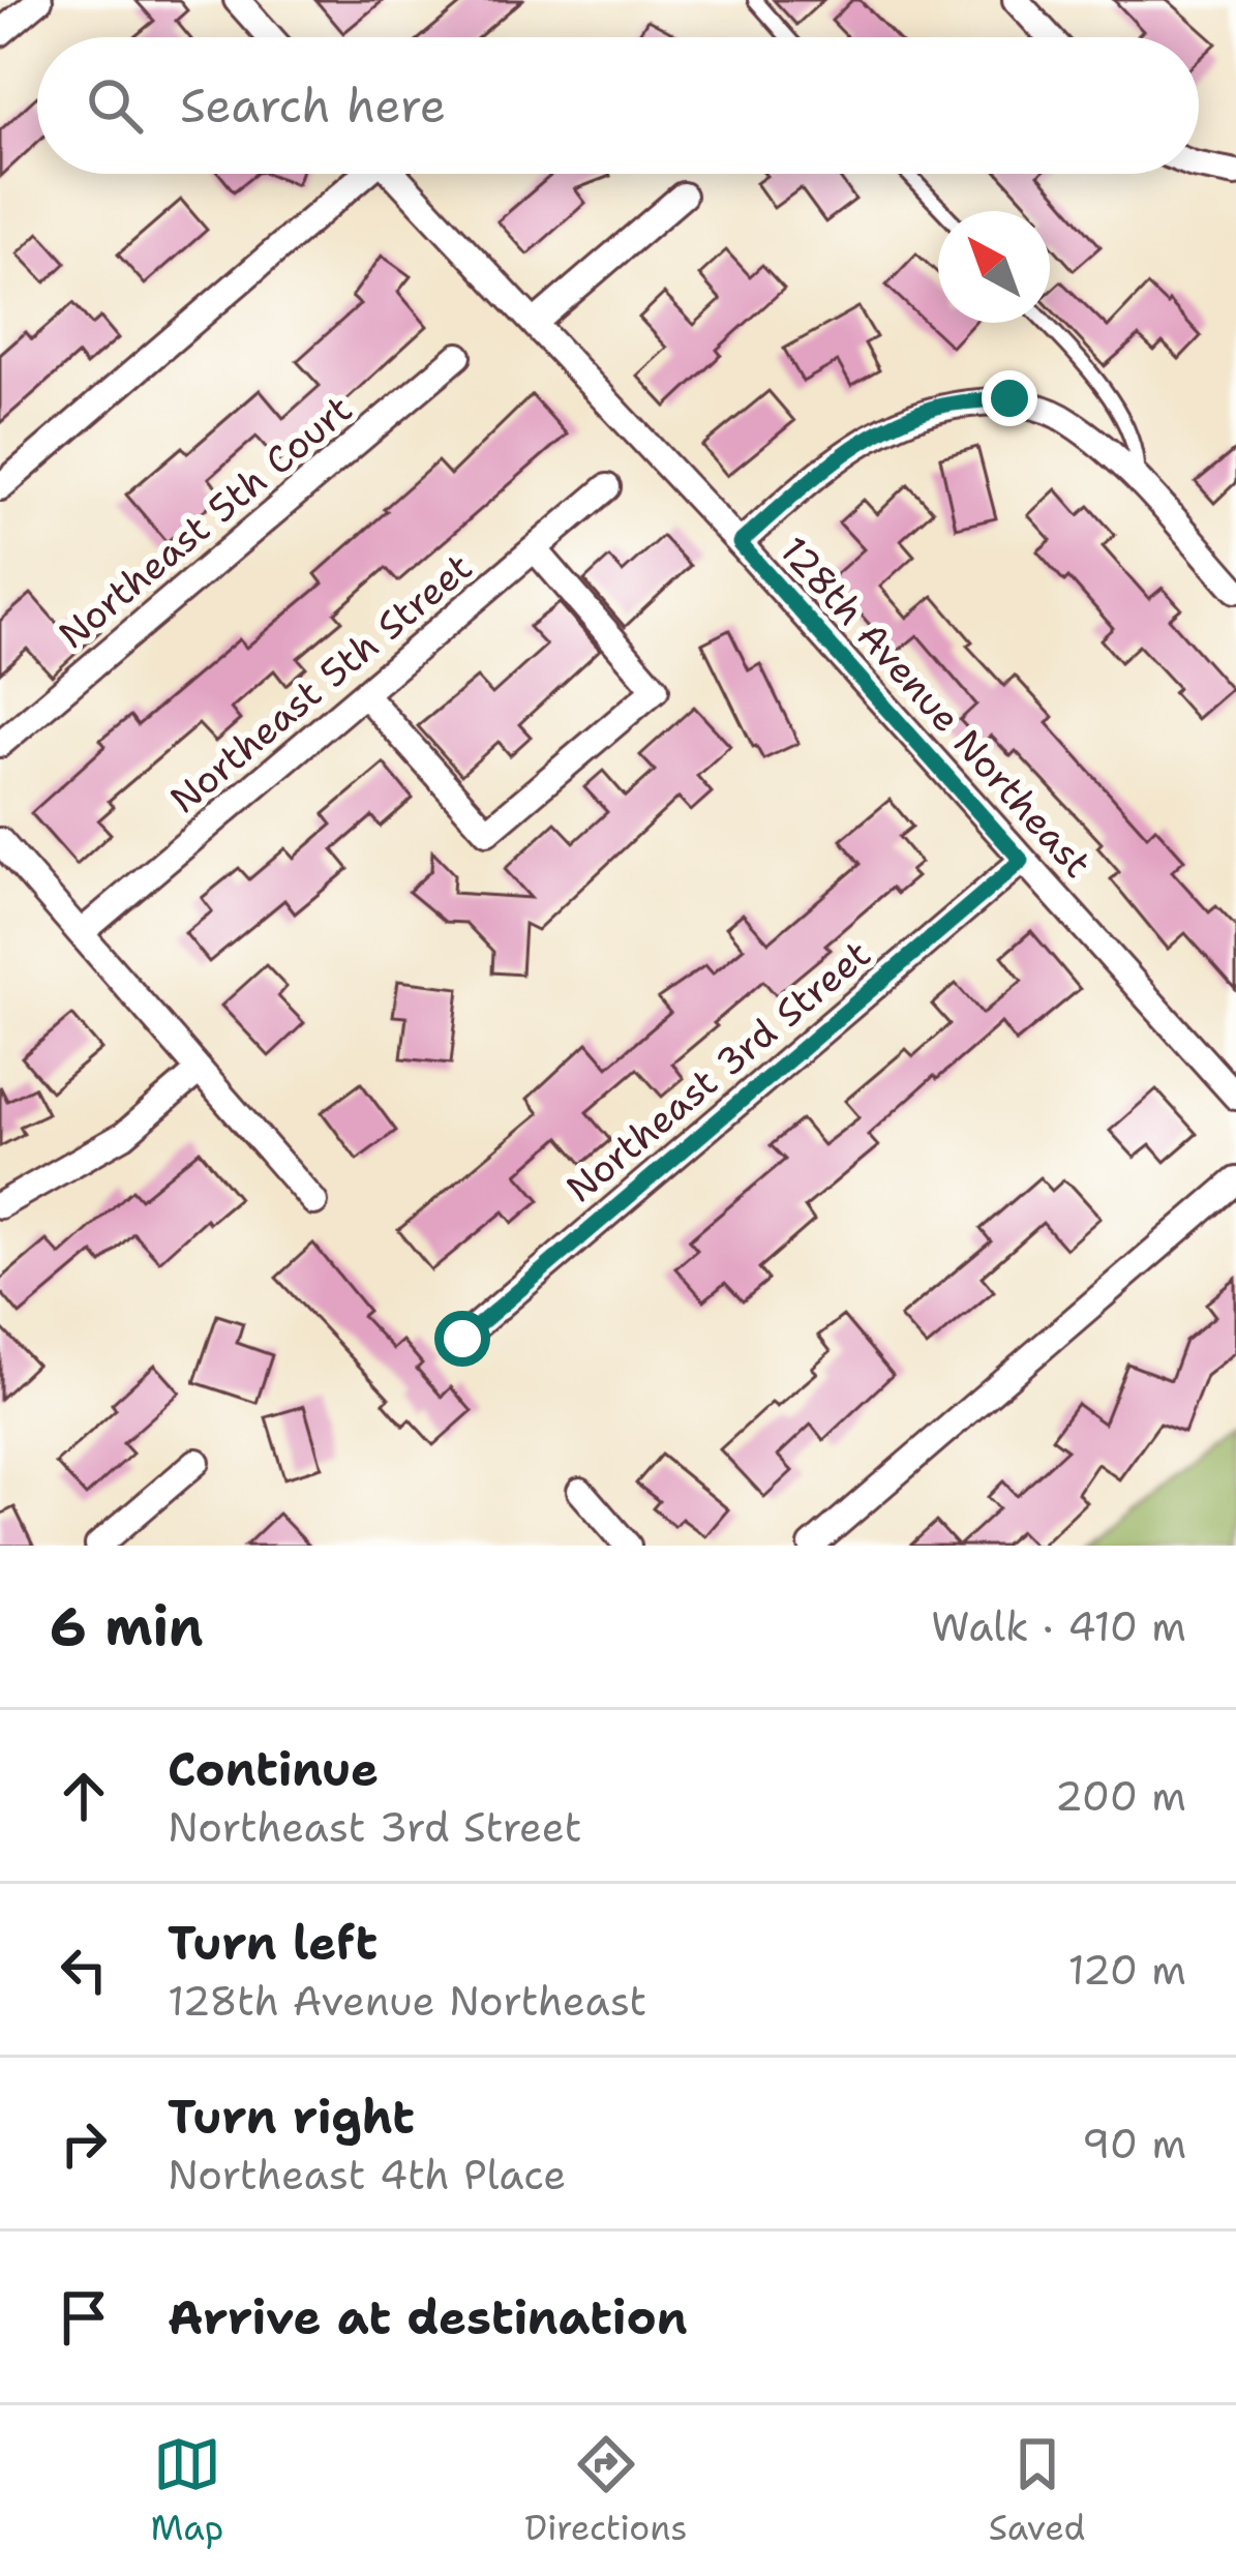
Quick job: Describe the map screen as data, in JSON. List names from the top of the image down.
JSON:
{
  "streets": {
    "street": [
      "Northeast 5th Court",
      "Northeast 5th Street",
      "128th Avenue Northeast",
      "Northeast 3rd Street"
    ]
  },
  "crossings": [
    ["128th Avenue Northeast", "Northeast 3rd Street"]
  ],
  "north": "top left",
  "page": {
    "search": "Search here",
    "heading": ["6 min", "Walk · 410 m"],
    "list": [
      ["Continue", "Northeast 3rd Street", "200 m"],
      ["Turn left", "128th Avenue Northeast", "120 m"],
      ["Turn right", "Northeast 4th Place", "90 m"],
      "Arrive at destination"
    ],
    "nav": ["Map", "Directions", "Saved"]
  }
}
